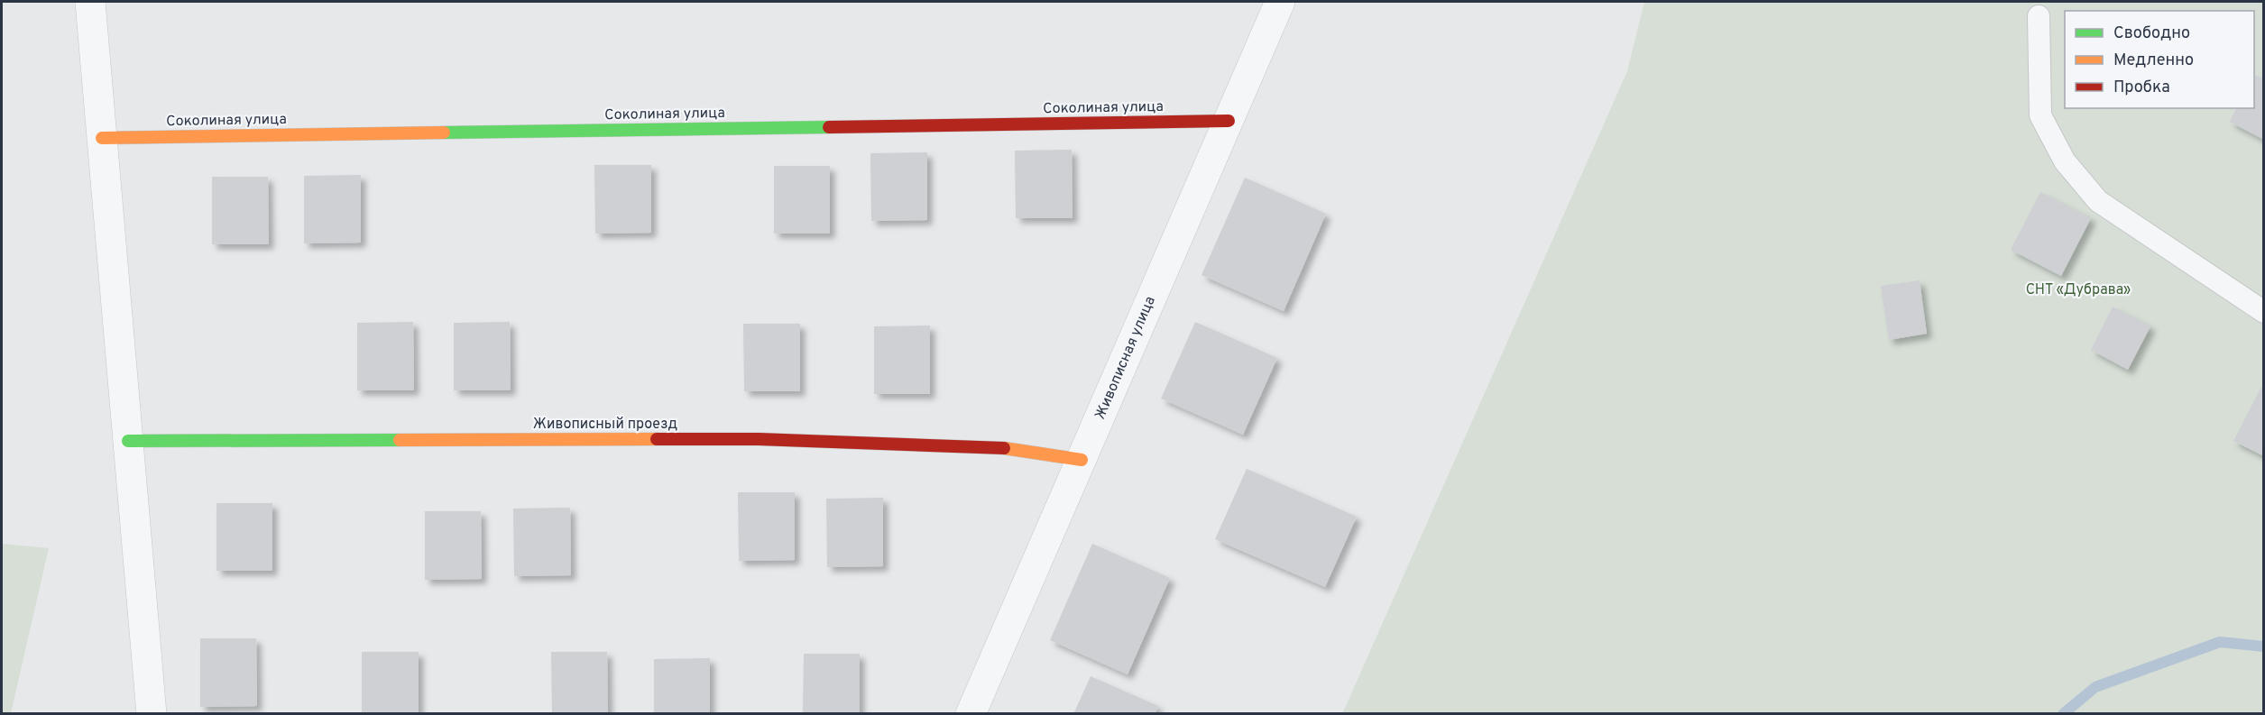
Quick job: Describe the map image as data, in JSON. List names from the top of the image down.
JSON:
{
  "streets": {
    "street": ["Соколиная улица", "Живописная улица", "Живописный проезд"]
  },
  "crossings": [
    ["Соколиная улица", "Живописная улица"],
    ["Живописная улица", "Живописный проезд"]
  ],
  "parks": ["СНТ «Дубрава»"],
  "legend": ["Свободно", "Медленно", "Пробка"]
}
